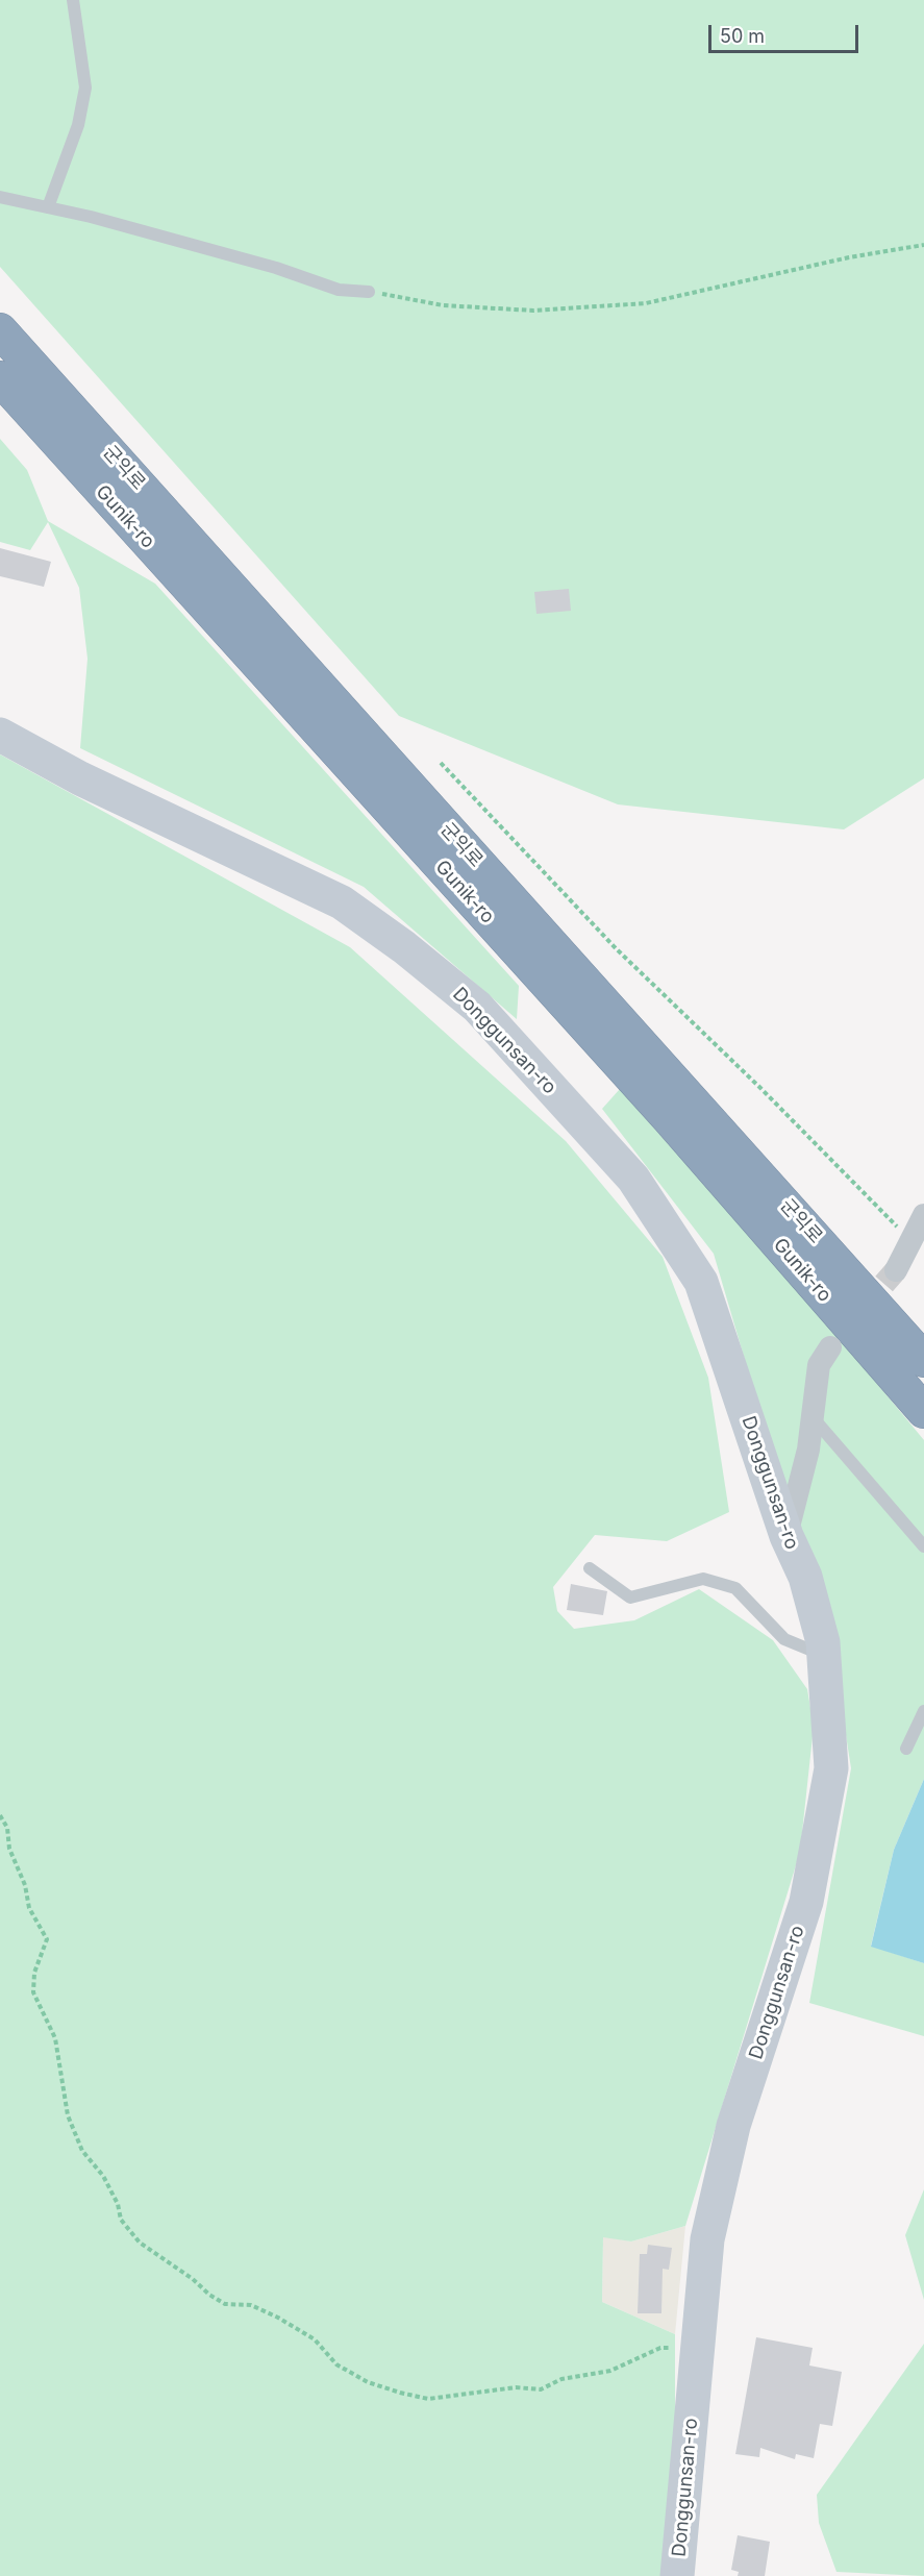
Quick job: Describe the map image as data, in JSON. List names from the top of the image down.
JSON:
{
  "streets": {
    "highway": ["군익로", "Gunik-ro"],
    "street": ["Donggunsan-ro"]
  },
  "scale_bar": "50 m"
}
